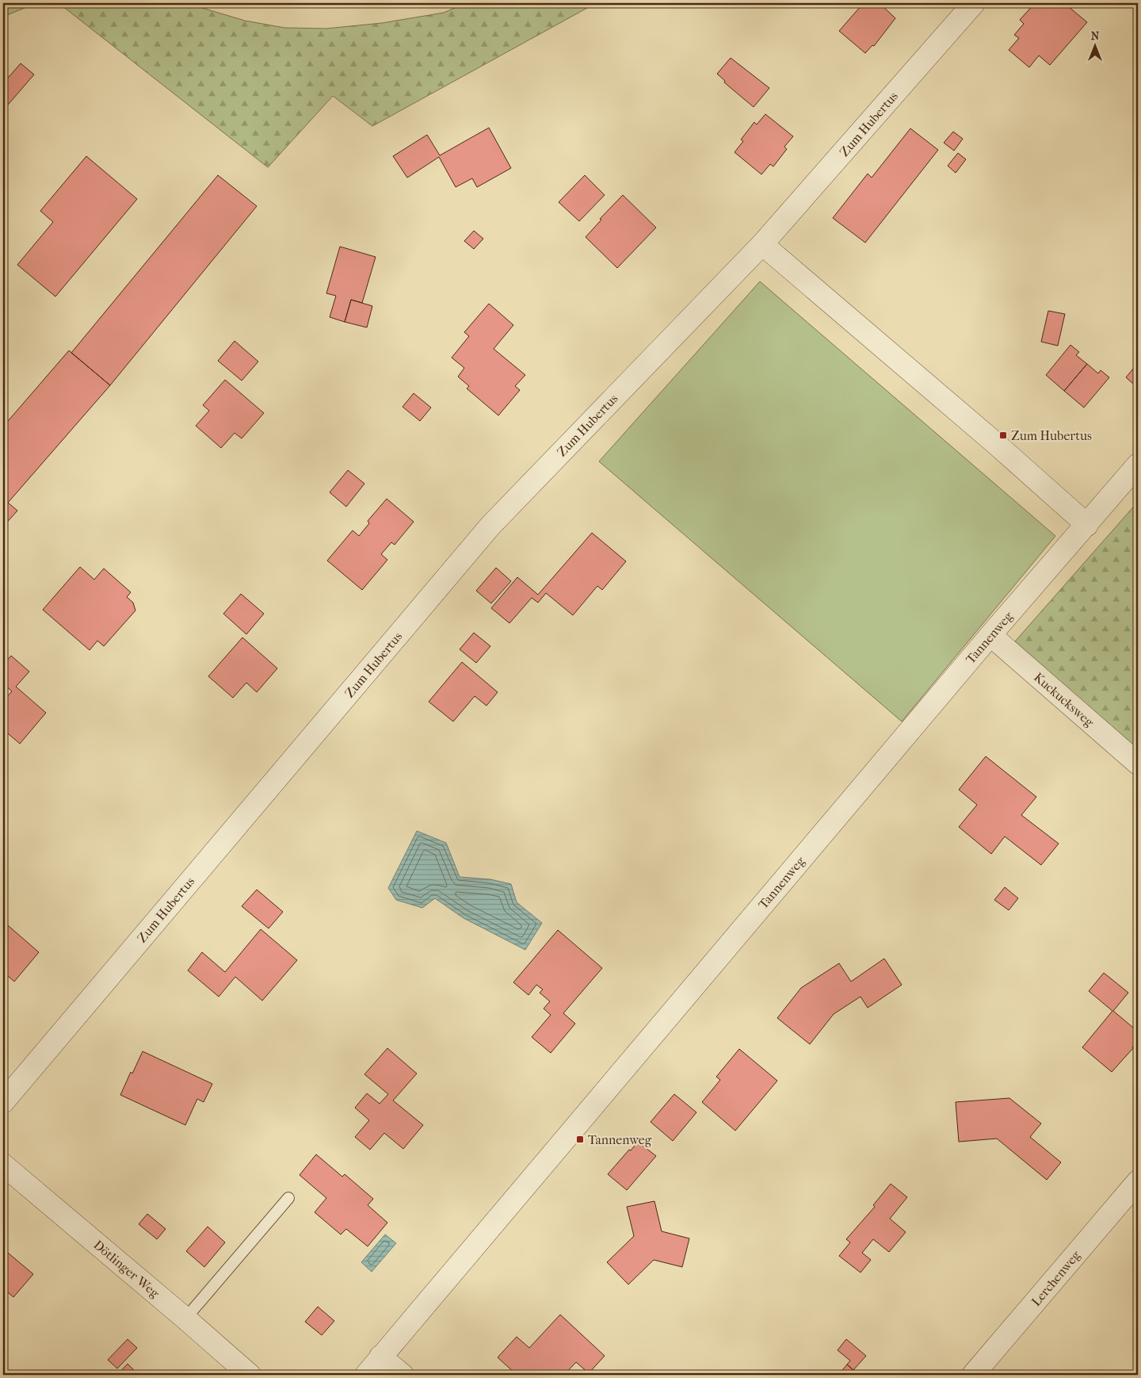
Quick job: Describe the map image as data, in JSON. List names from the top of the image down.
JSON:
{
  "streets": {
    "street": [
      "Zum Hubertus",
      "Tannenweg",
      "Kuckucksweg",
      "Dötlinger Weg",
      "Lerchenweg"
    ]
  },
  "crossings": [
    ["Tannenweg", "Kuckucksweg"]
  ],
  "places": {
    "transit": ["Zum Hubertus", "Tannenweg"]
  },
  "north": "top"
}
